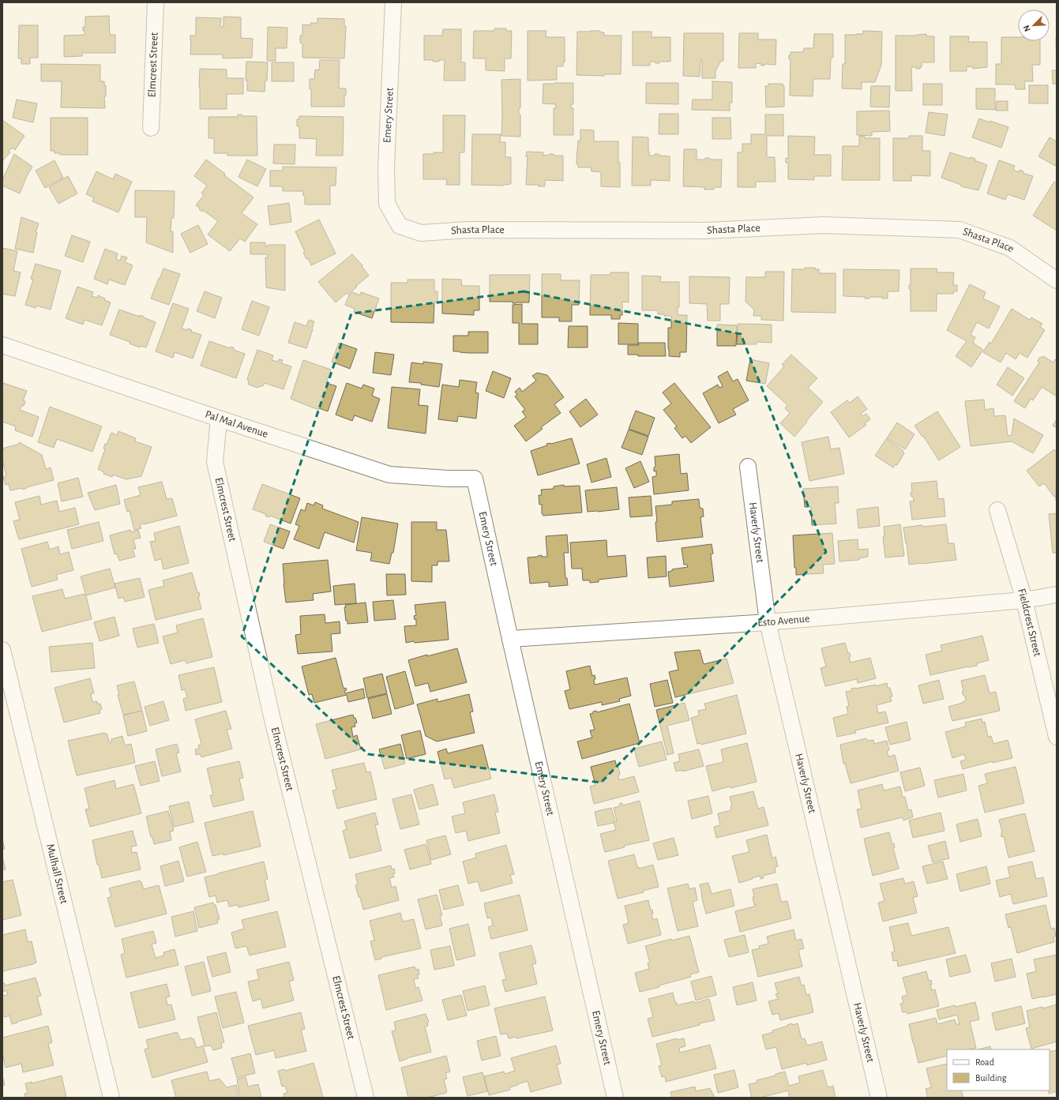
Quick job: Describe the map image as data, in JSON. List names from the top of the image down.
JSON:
{
  "streets": {
    "street": [
      "Elmcrest Street",
      "Emery Street",
      "Shasta Place",
      "Pal Mal Avenue",
      "Haverly Street",
      "Esto Avenue",
      "Fieldcrest Street",
      "Mulhall Street"
    ]
  },
  "crossings": [
    ["Elmcrest Street", "Pal Mal Avenue"],
    ["Emery Street", "Shasta Place"],
    ["Emery Street", "Pal Mal Avenue"],
    ["Emery Street", "Esto Avenue"],
    ["Haverly Street", "Esto Avenue"],
    ["Esto Avenue", "Fieldcrest Street"]
  ],
  "legend": ["Road", "Building"],
  "north": "bottom left"
}
